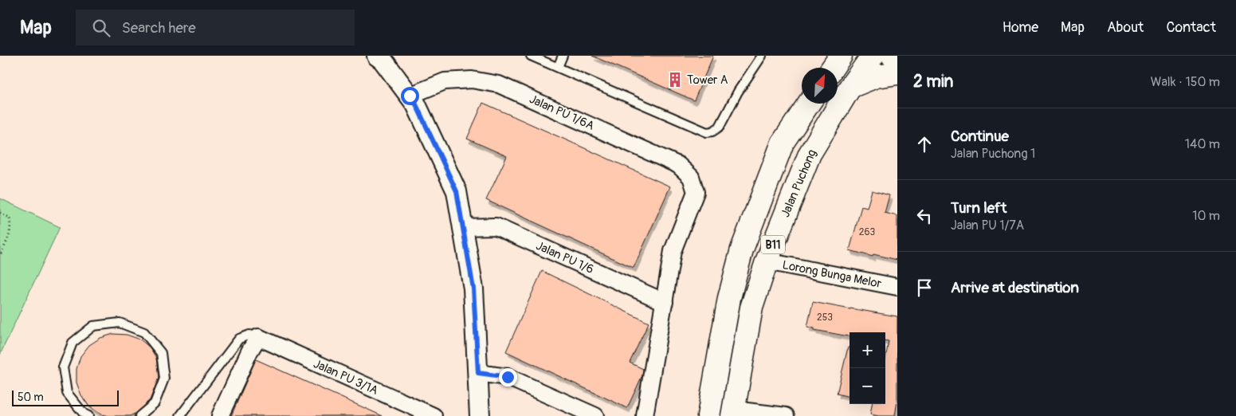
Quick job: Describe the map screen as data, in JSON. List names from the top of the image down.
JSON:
{
  "streets": {
    "main road": ["Jalan Puchong", "B11"],
    "street": [
      "Jalan PU 1/6A",
      "Jalan PU 1/6",
      "Lorong Bunga Melor",
      "Jalan PU 3/1A"
    ]
  },
  "crossings": [
    ["Jalan PU 1/6A", "Jalan PU 1/6"],
    ["Jalan Puchong", "Lorong Bunga Melor"]
  ],
  "places": {
    "building": ["Tower A"]
  },
  "house_numbers": ["263", "253"],
  "scale_bar": "50 m",
  "north": "top right",
  "page": {
    "header": "Map",
    "search": "Search here",
    "nav": [
      "Home",
      "Map",
      "About",
      "Contact"
    ],
    "heading": ["2 min", "Walk · 150 m"],
    "list": [
      ["Continue", "Jalan Puchong 1", "140 m"],
      ["Turn left", "Jalan PU 1/7A", "10 m"],
      "Arrive at destination"
    ],
    "map_buttons": ["+", "−"],
    "scale": "50 m"
  }
}
